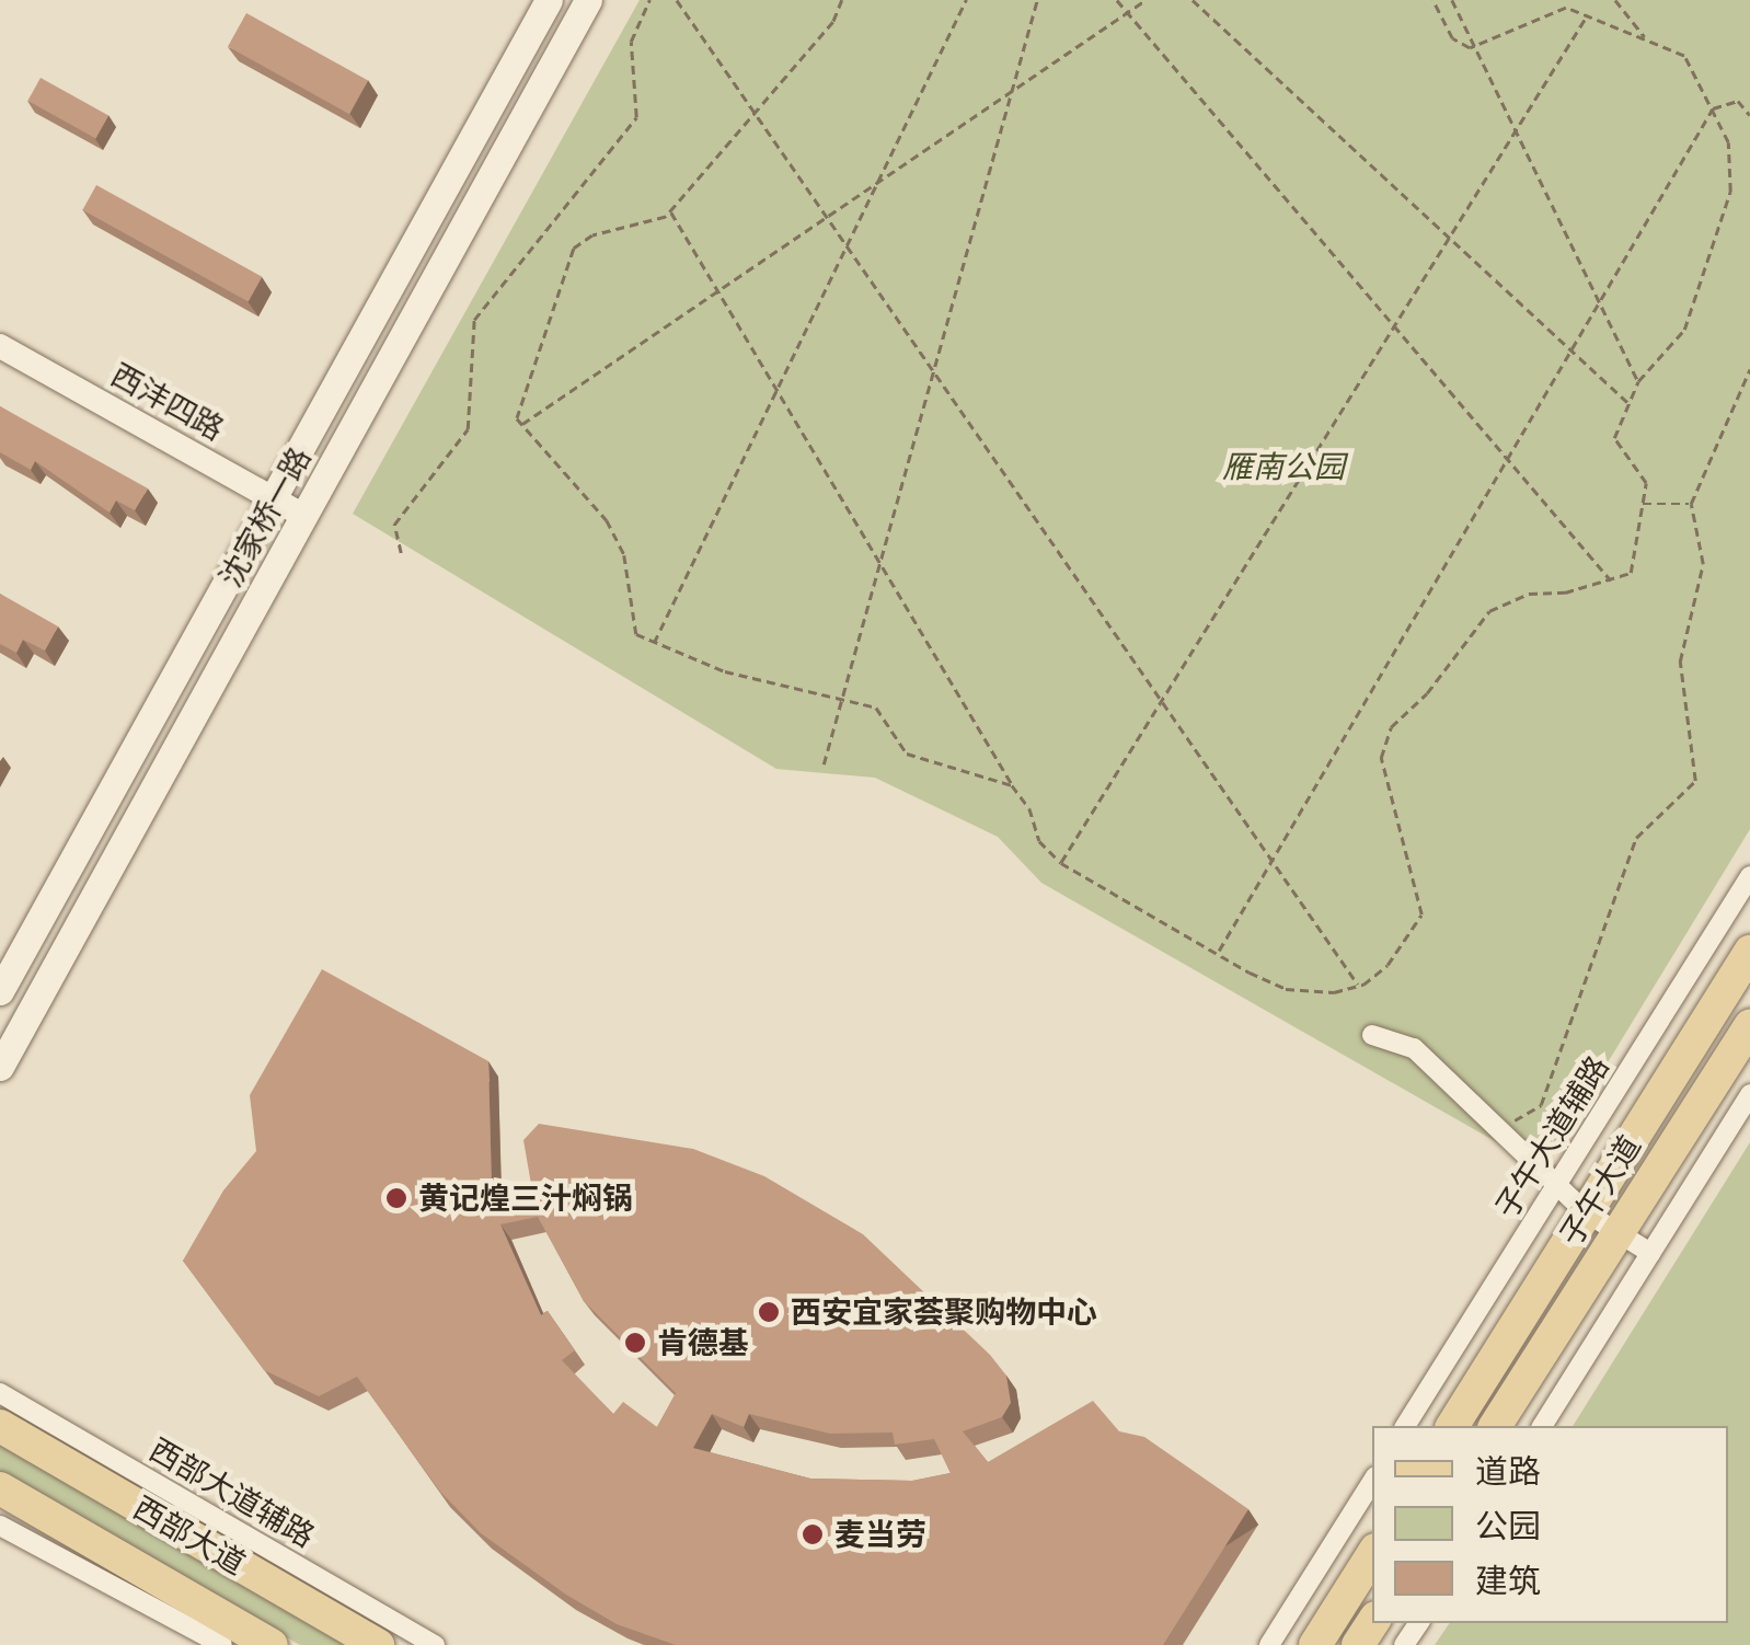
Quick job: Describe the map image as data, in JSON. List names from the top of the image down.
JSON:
{
  "streets": {
    "main road": ["沈家桥一路", "子午大道", "西部大道"],
    "street": ["西沣四路", "子午大道辅路", "西部大道辅路"]
  },
  "crossings": [
    ["西沣四路", "沈家桥一路"]
  ],
  "parks": ["雁南公园"],
  "places": [
    "黄记煌三汁焖锅",
    "西安宜家荟聚购物中心",
    "肯德基",
    "麦当劳"
  ],
  "legend": ["道路", "公园", "建筑"]
}
